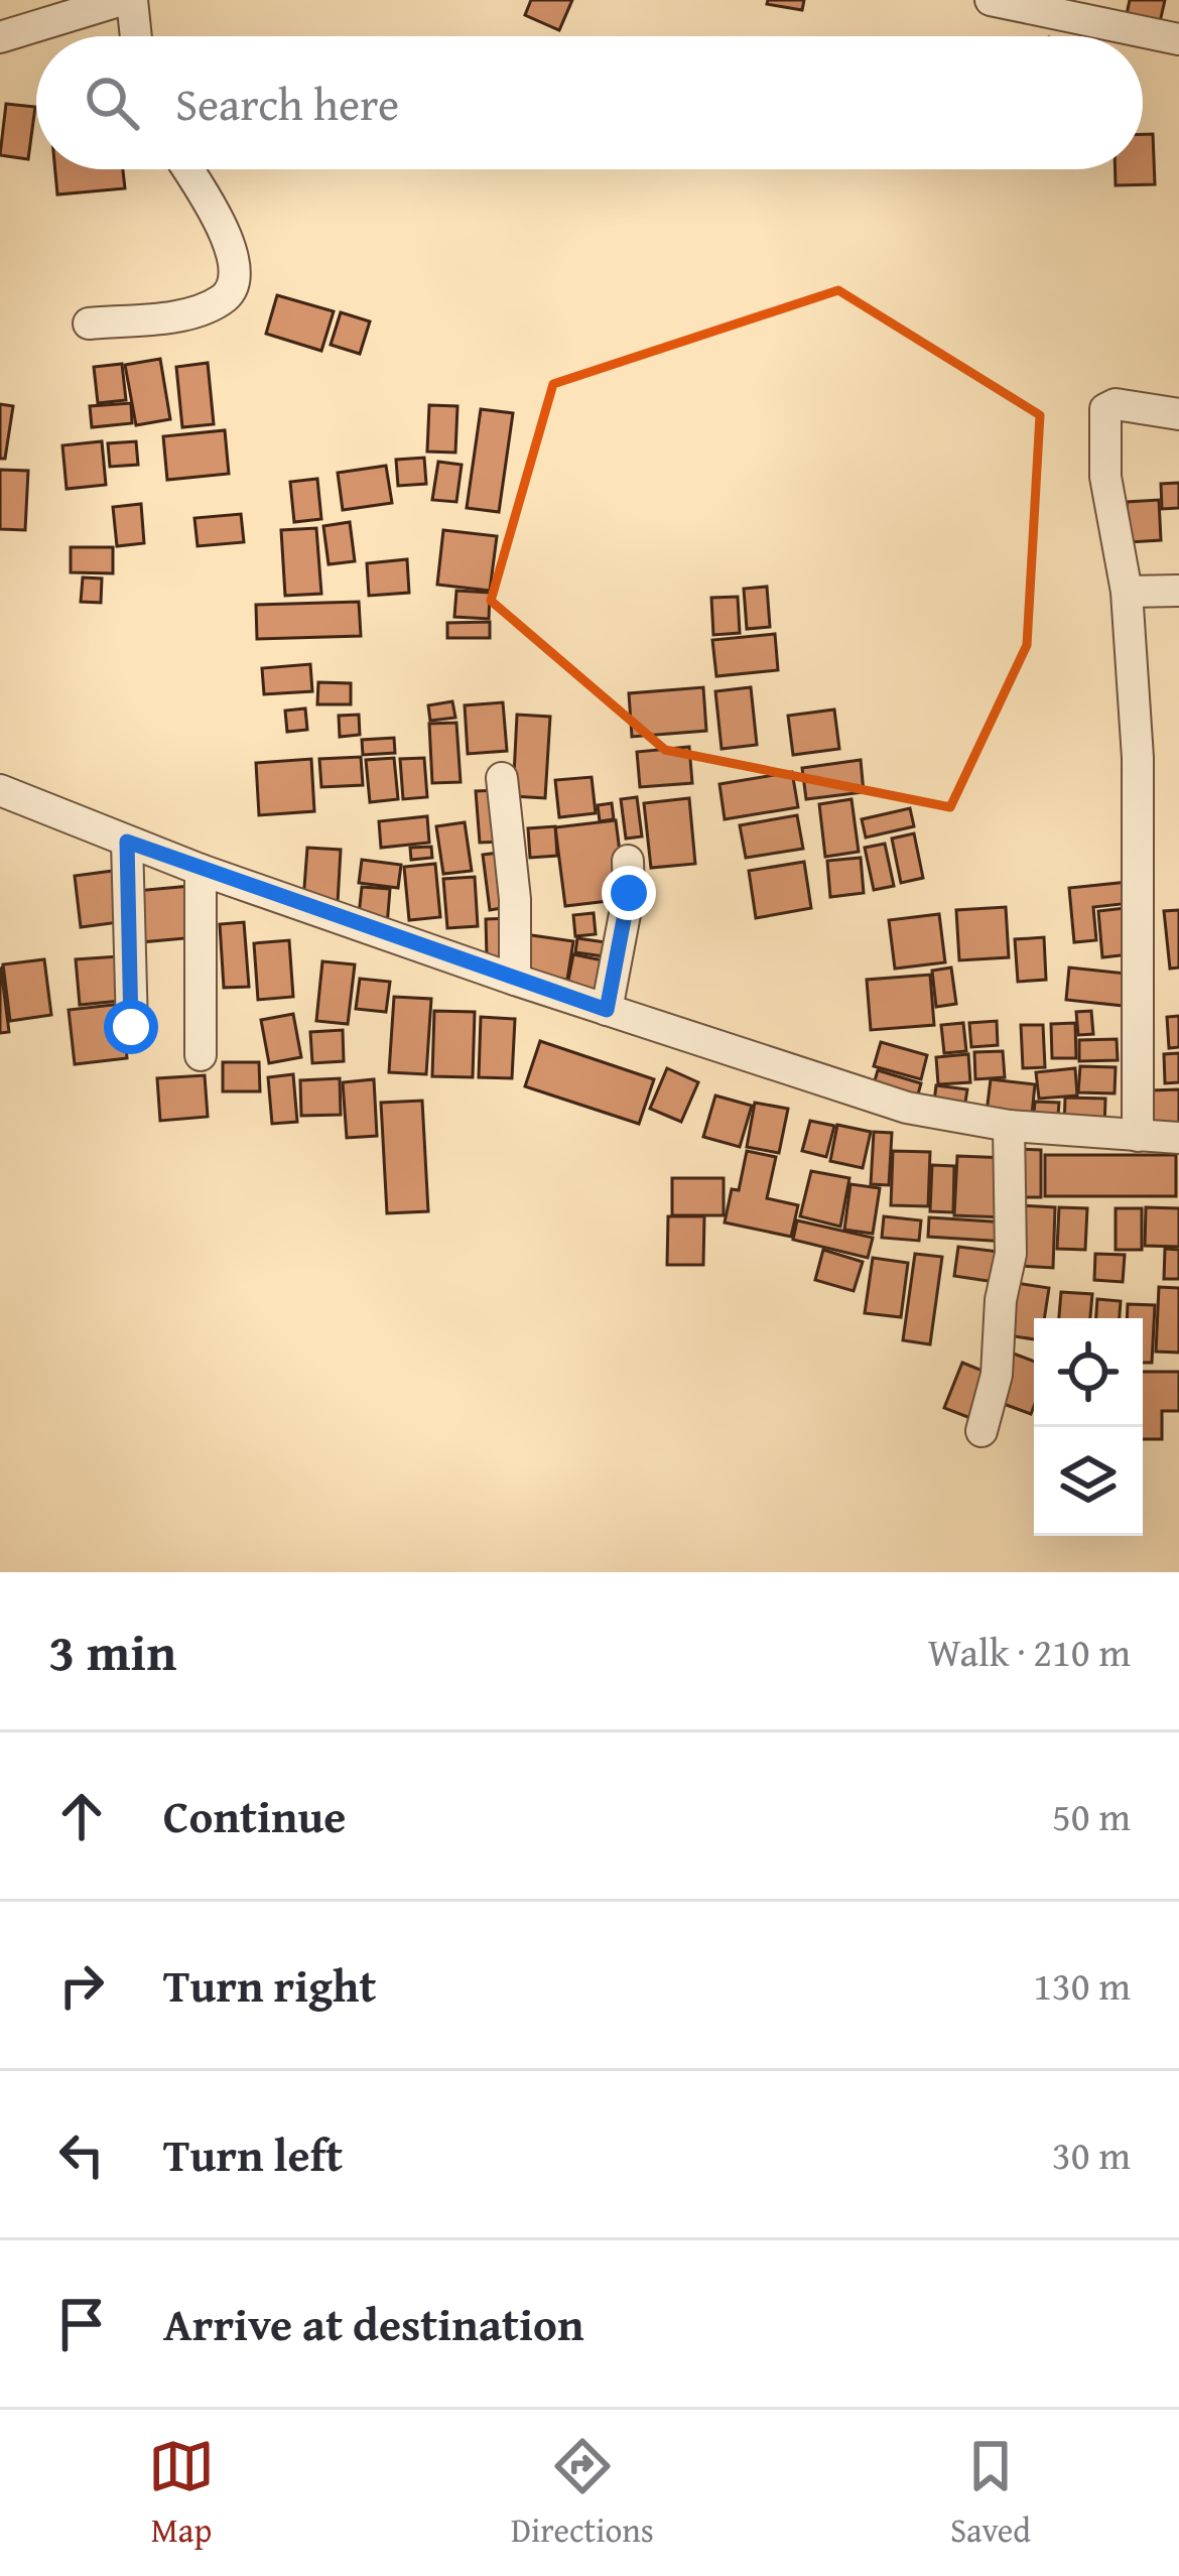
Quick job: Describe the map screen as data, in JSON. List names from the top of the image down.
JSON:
{
  "page": {
    "search": "Search here",
    "heading": ["3 min", "Walk · 210 m"],
    "list": [
      ["Continue", "50 m"],
      ["Turn right", "130 m"],
      ["Turn left", "30 m"],
      "Arrive at destination"
    ],
    "nav": ["Map", "Directions", "Saved"]
  }
}
